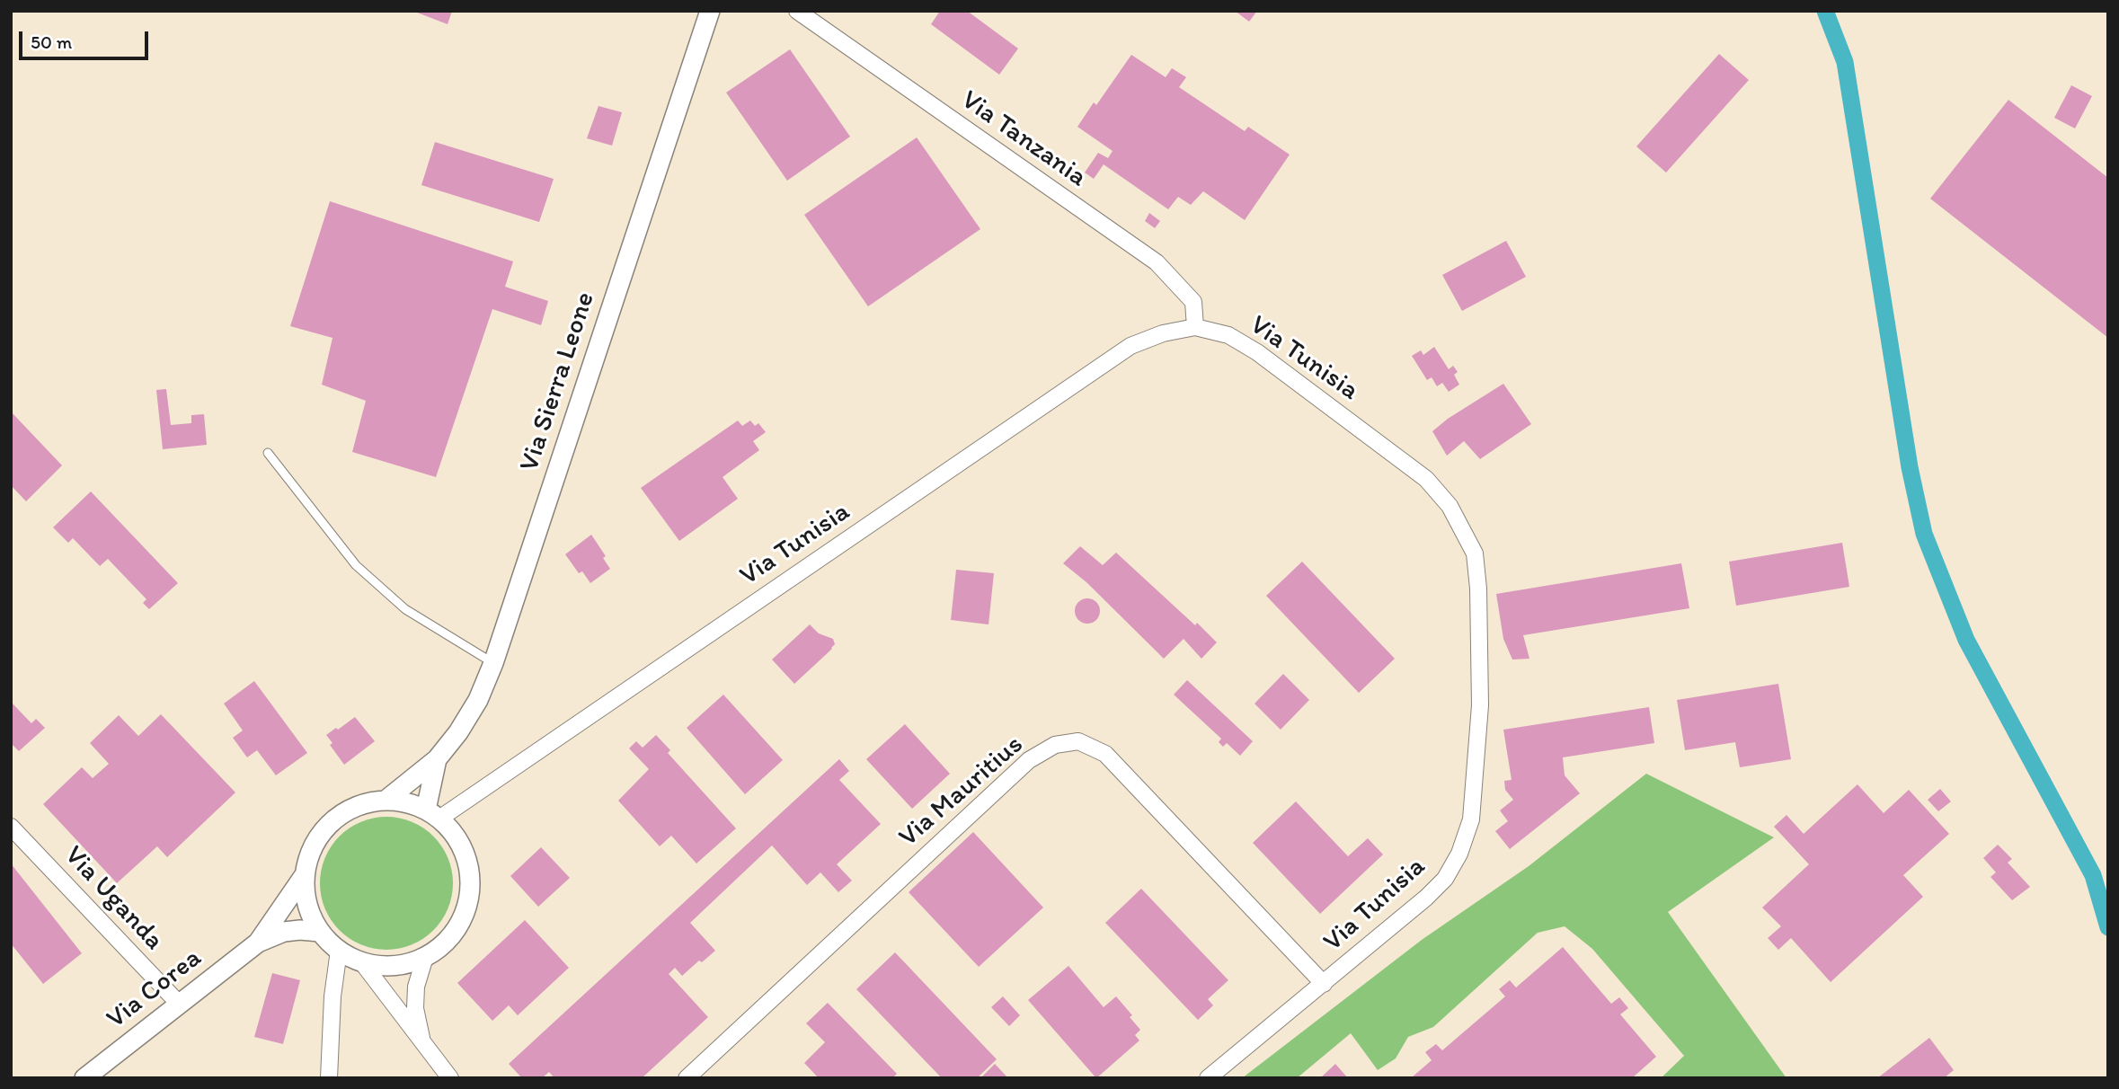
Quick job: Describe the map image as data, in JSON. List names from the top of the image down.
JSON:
{
  "streets": {
    "street": [
      "Via Tanzania",
      "Via Tunisia",
      "Via Sierra Leone",
      "Via Mauritius",
      "Via Uganda",
      "Via Corea"
    ]
  },
  "crossings": [
    ["Via Tanzania", "Via Tunisia"],
    ["Via Tunisia", "Via Sierra Leone"],
    ["Via Tunisia", "Via Mauritius"],
    ["Via Uganda", "Via Corea"]
  ],
  "scale_bar": "50 m"
}
